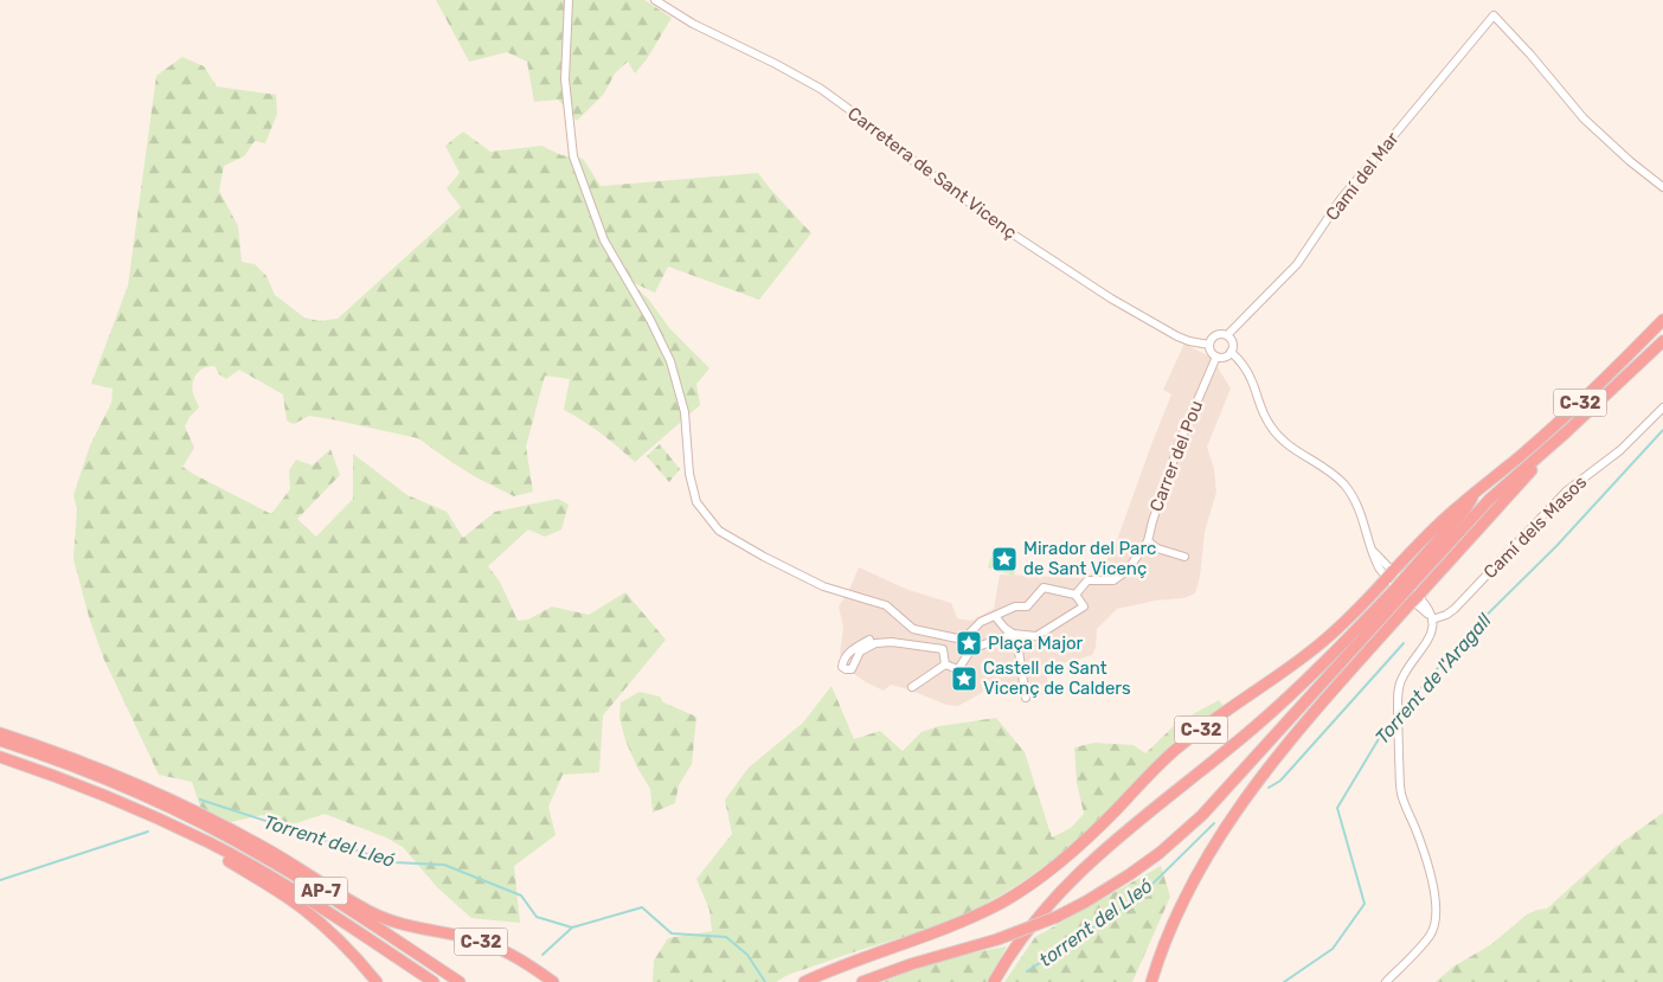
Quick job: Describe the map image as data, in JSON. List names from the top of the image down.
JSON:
{
  "streets": {
    "highway": ["C-32", "AP-7"],
    "street": [
      "Carretera de Sant Vicenç",
      "Camí del Mar",
      "Carrer del Pou",
      "Camí dels Masos"
    ]
  },
  "crossings": [
    ["Carretera de Sant Vicenç", "Camí del Mar"],
    ["Carretera de Sant Vicenç", "Carrer del Pou"],
    ["Camí del Mar", "Carrer del Pou"]
  ],
  "water": ["Torrent de l'Aragall", "Torrent del Lleó", "torrent del Lleó"],
  "places": {
    "place": ["Mirador del Parc de Sant Vicenç", "Plaça Major", "Castell de Sant Vicenç de Calders"]
  }
}
